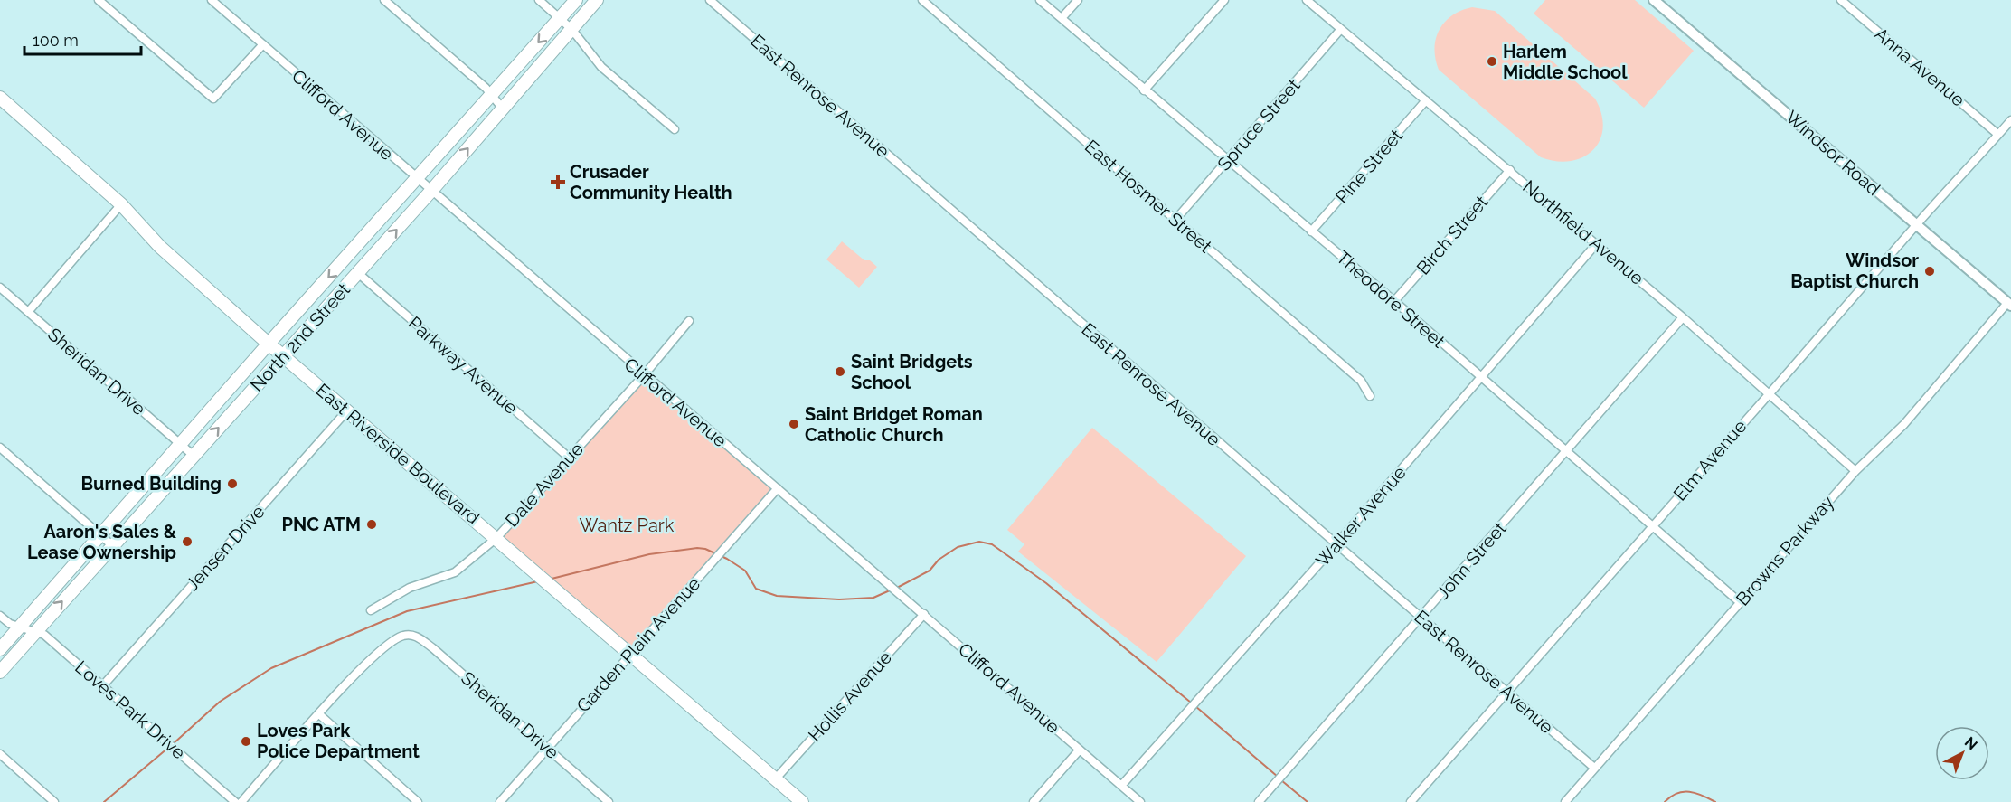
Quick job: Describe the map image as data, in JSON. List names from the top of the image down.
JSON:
{
  "streets": {
    "main road": ["North 2nd Street", "East Riverside Boulevard"],
    "street": [
      "Anna Avenue",
      "East Renrose Avenue",
      "Clifford Avenue",
      "Spruce Street",
      "Windsor Road",
      "Pine Street",
      "East Hosmer Street",
      "Northfield Avenue",
      "Birch Street",
      "Theodore Street",
      "Parkway Avenue",
      "Sheridan Drive",
      "Elm Avenue",
      "Dale Avenue",
      "Walker Avenue",
      "Jensen Drive",
      "Browns Parkway",
      "John Street",
      "Garden Plain Avenue",
      "Hollis Avenue",
      "Loves Park Drive"
    ]
  },
  "crossings": [
    ["Anna Avenue", "Elm Avenue"],
    ["East Renrose Avenue", "Elm Avenue"],
    ["East Renrose Avenue", "Walker Avenue"],
    ["East Renrose Avenue", "Browns Parkway"],
    ["East Renrose Avenue", "John Street"],
    ["Clifford Avenue", "North 2nd Street"],
    ["Clifford Avenue", "Dale Avenue"],
    ["Clifford Avenue", "Walker Avenue"],
    ["Clifford Avenue", "Garden Plain Avenue"],
    ["Clifford Avenue", "Hollis Avenue"],
    ["Spruce Street", "East Hosmer Street"],
    ["Spruce Street", "Northfield Avenue"],
    ["Spruce Street", "Theodore Street"],
    ["Windsor Road", "Elm Avenue"],
    ["Windsor Road", "Browns Parkway"],
    ["Pine Street", "Northfield Avenue"],
    ["Pine Street", "Theodore Street"],
    ["Northfield Avenue", "Birch Street"],
    ["Northfield Avenue", "Elm Avenue"],
    ["Northfield Avenue", "Walker Avenue"],
    ["Northfield Avenue", "Browns Parkway"],
    ["Northfield Avenue", "John Street"],
    ["Birch Street", "Theodore Street"],
    ["Theodore Street", "Elm Avenue"],
    ["Theodore Street", "Walker Avenue"],
    ["Theodore Street", "Browns Parkway"],
    ["Theodore Street", "John Street"],
    ["North 2nd Street", "Parkway Avenue"],
    ["North 2nd Street", "Sheridan Drive"],
    ["North 2nd Street", "East Riverside Boulevard"],
    ["North 2nd Street", "Loves Park Drive"],
    ["Parkway Avenue", "Dale Avenue"],
    ["Sheridan Drive", "Garden Plain Avenue"],
    ["East Riverside Boulevard", "Dale Avenue"],
    ["East Riverside Boulevard", "Jensen Drive"],
    ["East Riverside Boulevard", "Garden Plain Avenue"],
    ["East Riverside Boulevard", "Hollis Avenue"],
    ["Jensen Drive", "Loves Park Drive"]
  ],
  "parks": ["Wantz Park"],
  "places": {
    "other": [
      "Harlem Middle School",
      "Windsor Baptist Church",
      "Saint Bridgets School",
      "Saint Bridget Roman Catholic Church",
      "Burned Building",
      "PNC ATM",
      "Aaron's Sales & Lease Ownership",
      "Loves Park Police Department"
    ],
    "health": ["Crusader Community Health"]
  },
  "scale_bar": "100 m",
  "north": "top right"
}
